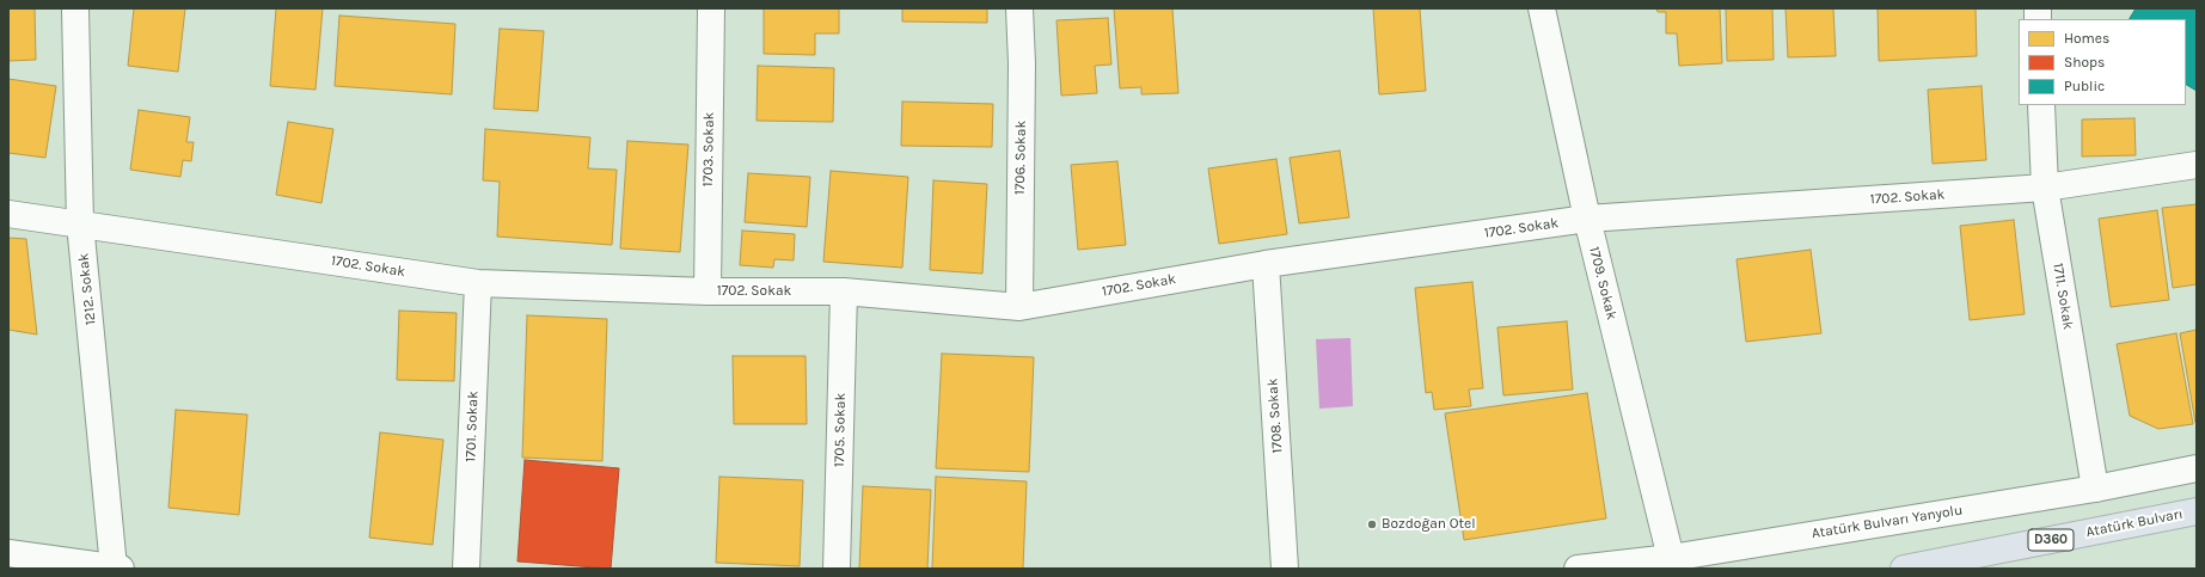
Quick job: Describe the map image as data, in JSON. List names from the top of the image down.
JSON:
{
  "streets": {
    "highway": ["Atatürk Bulvarı", "D360"],
    "street": [
      "1703. Sokak",
      "1706. Sokak",
      "1702. Sokak",
      "1709. Sokak",
      "1212. Sokak",
      "1711. Sokak",
      "1708. Sokak",
      "1701. Sokak",
      "1705. Sokak",
      "Atatürk Bulvarı Yanyolu"
    ]
  },
  "crossings": [
    ["1703. Sokak", "1702. Sokak"],
    ["1706. Sokak", "1702. Sokak"],
    ["1702. Sokak", "1709. Sokak"],
    ["1702. Sokak", "1212. Sokak"],
    ["1702. Sokak", "1711. Sokak"],
    ["1702. Sokak", "1708. Sokak"],
    ["1702. Sokak", "1701. Sokak"],
    ["1702. Sokak", "1705. Sokak"],
    ["1709. Sokak", "Atatürk Bulvarı Yanyolu"],
    ["1711. Sokak", "Atatürk Bulvarı Yanyolu"]
  ],
  "places": ["Bozdoğan Otel"],
  "legend": ["Homes", "Shops", "Public"]
}
